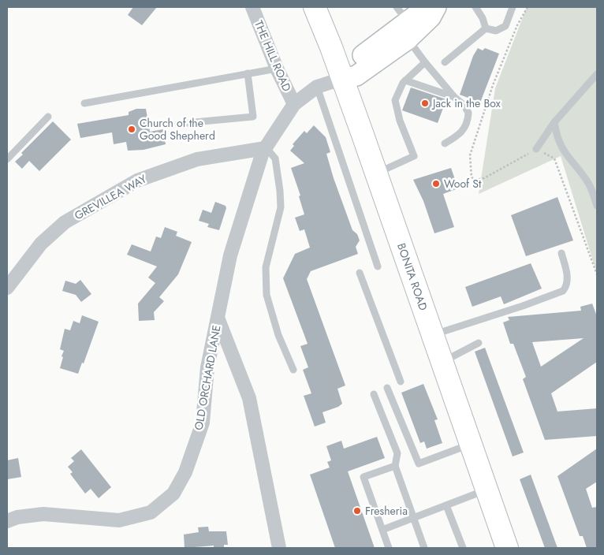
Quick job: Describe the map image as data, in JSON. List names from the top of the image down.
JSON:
{
  "streets": {
    "main road": ["BONITA ROAD"],
    "street": ["THE HILL ROAD", "GREVILLEA WAY", "OLD ORCHARD LANE"]
  },
  "crossings": [
    ["THE HILL ROAD", "OLD ORCHARD LANE"],
    ["GREVILLEA WAY", "OLD ORCHARD LANE"],
    ["BONITA ROAD", "OLD ORCHARD LANE"]
  ],
  "places": [
    "Jack in the Box",
    "Church of the Good Shepherd",
    "Woof St",
    "Fresheria"
  ]
}
